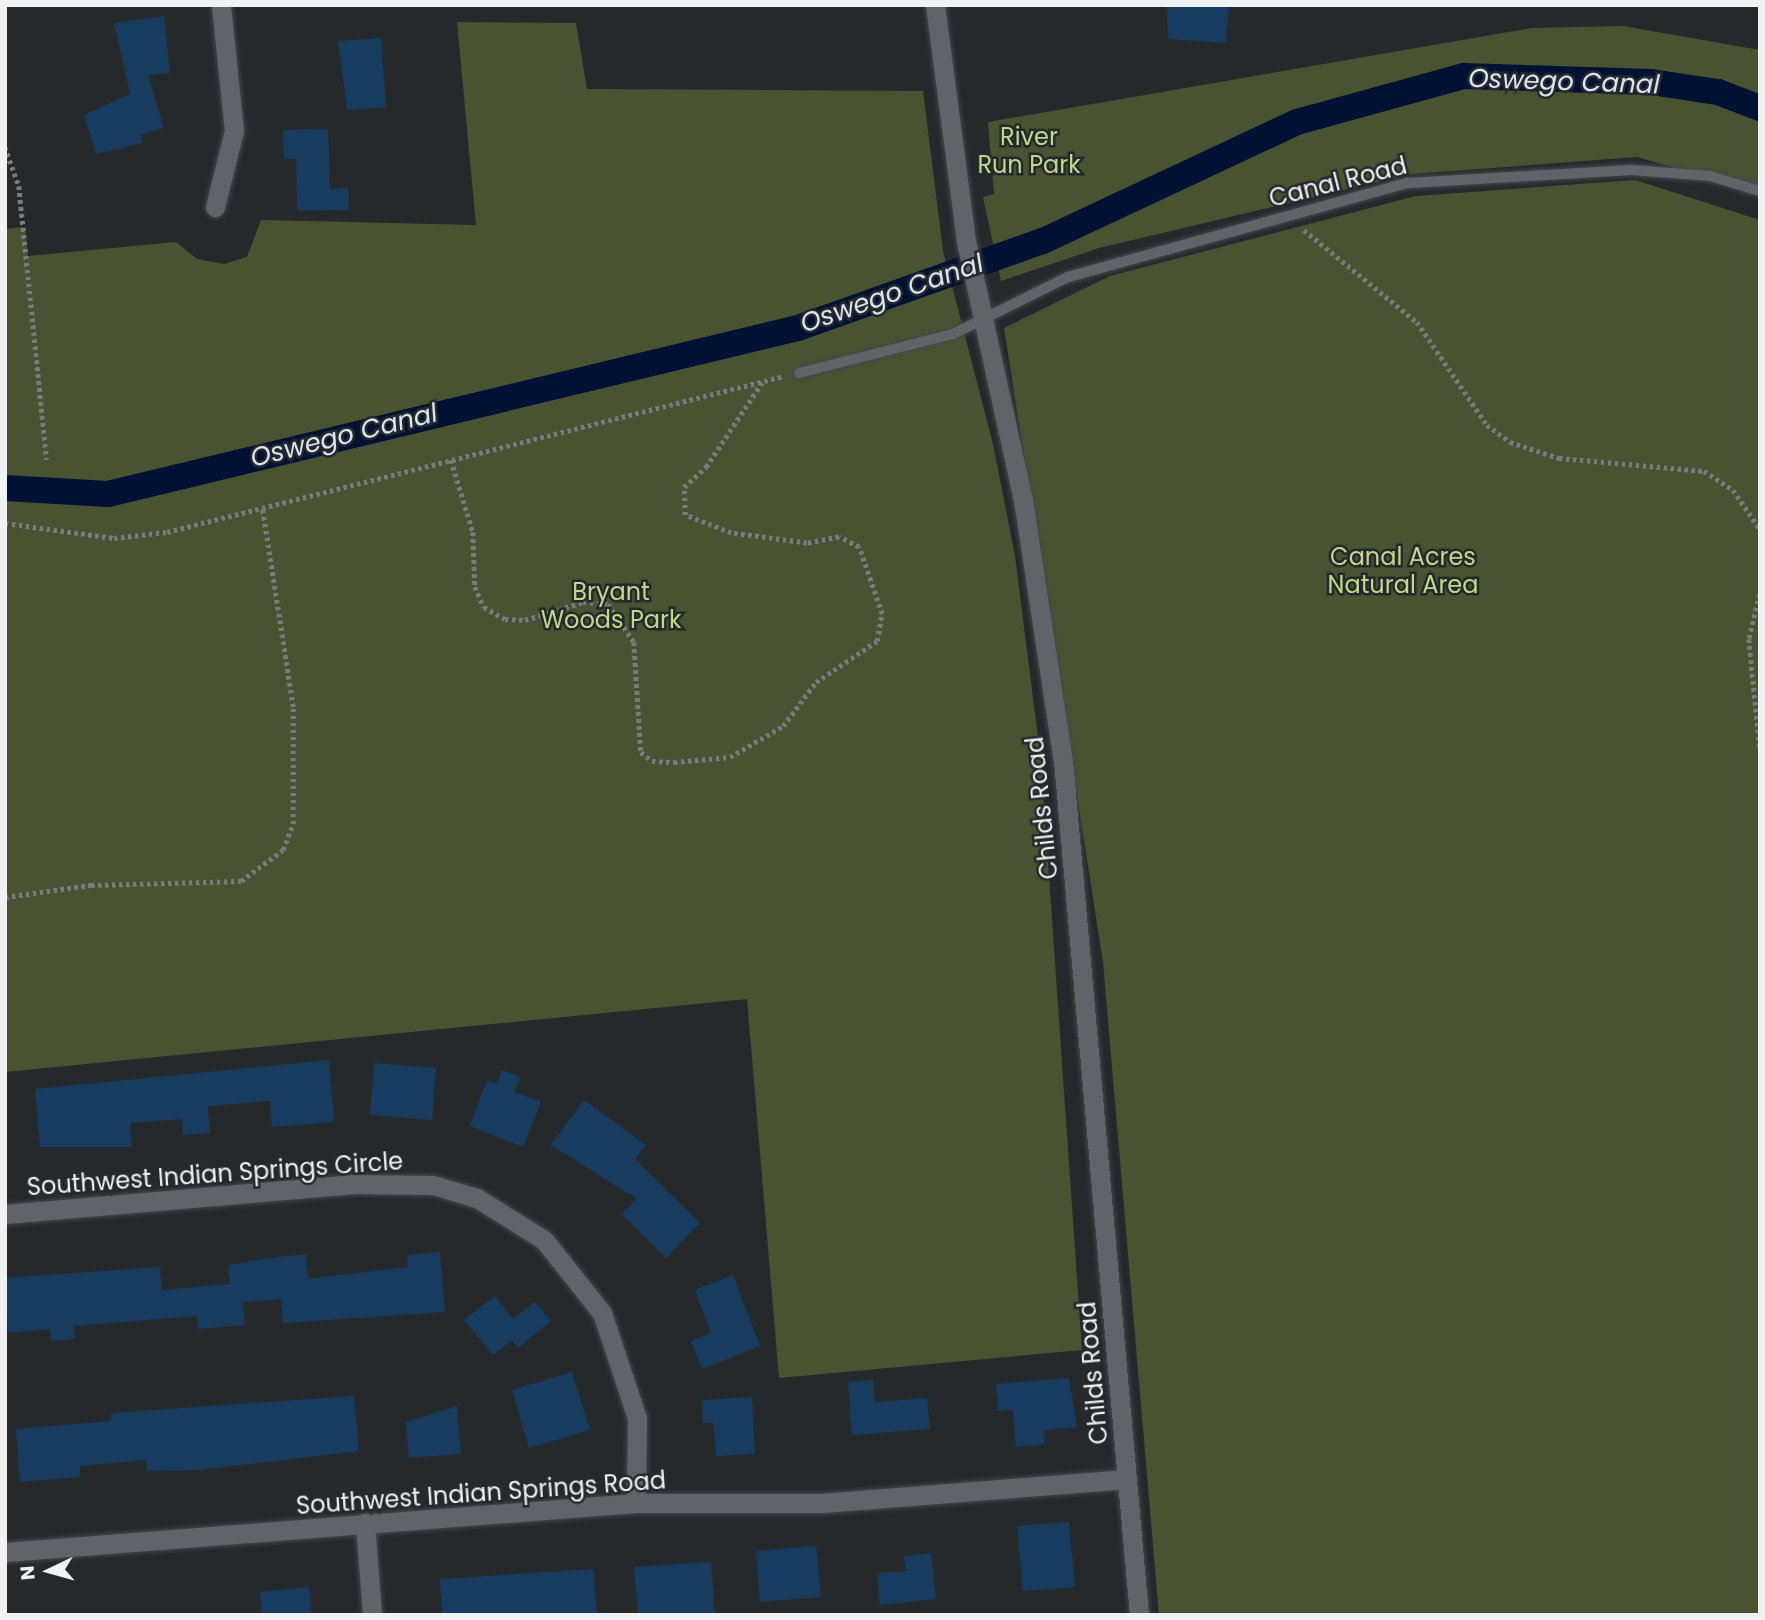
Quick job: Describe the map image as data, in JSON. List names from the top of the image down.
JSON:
{
  "streets": {
    "street": ["Childs Road", "Southwest Indian Springs Circle", "Southwest Indian Springs Road"],
    "lane": ["Canal Road"]
  },
  "crossings": [
    ["Canal Road", "Childs Road"],
    ["Childs Road", "Southwest Indian Springs Road"],
    ["Southwest Indian Springs Circle", "Southwest Indian Springs Road"]
  ],
  "water": ["Oswego Canal"],
  "parks": ["River Run Park", "Canal Acres Natural Area", "Bryant Woods Park"],
  "north": "left"
}
